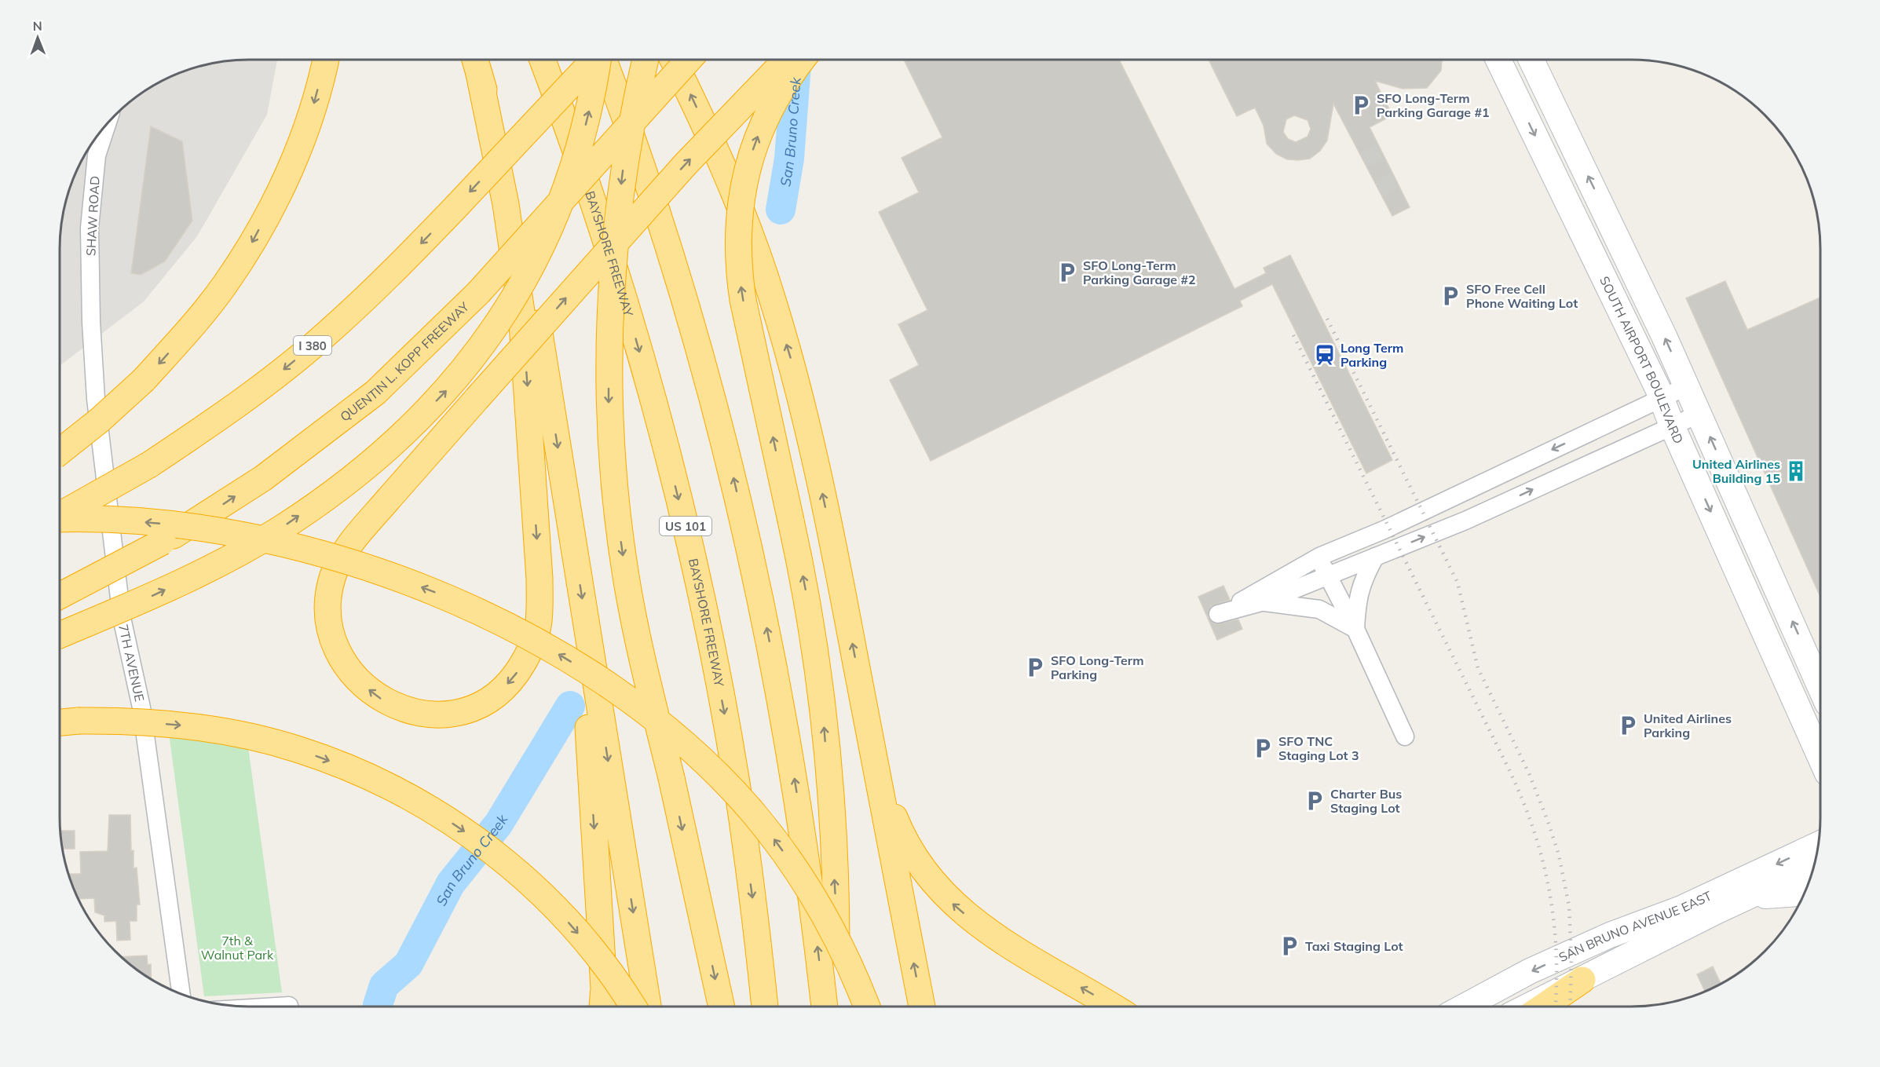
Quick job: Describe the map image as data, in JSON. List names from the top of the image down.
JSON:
{
  "streets": {
    "highway": [
      "BAYSHORE FREEWAY",
      "I 380",
      "QUENTIN L. KOPP FREEWAY",
      "US 101"
    ],
    "street": [
      "SHAW ROAD",
      "SOUTH AIRPORT BOULEVARD",
      "7TH AVENUE",
      "SAN BRUNO AVENUE EAST"
    ]
  },
  "crossings": [
    ["SHAW ROAD", "7TH AVENUE"]
  ],
  "water": ["San Bruno Creek"],
  "parks": ["7th & Walnut Park"],
  "places": {
    "parking": [
      "SFO Long-Term Parking Garage #1",
      "SFO Long-Term Parking Garage #2",
      "SFO Free Cell Phone Waiting Lot",
      "SFO Long-Term Parking",
      "United Airlines Parking",
      "SFO TNC Staging Lot 3",
      "Charter Bus Staging Lot",
      "Taxi Staging Lot"
    ],
    "station": ["Long Term Parking"],
    "building": ["United Airlines Building 15"]
  },
  "north": "top"
}
